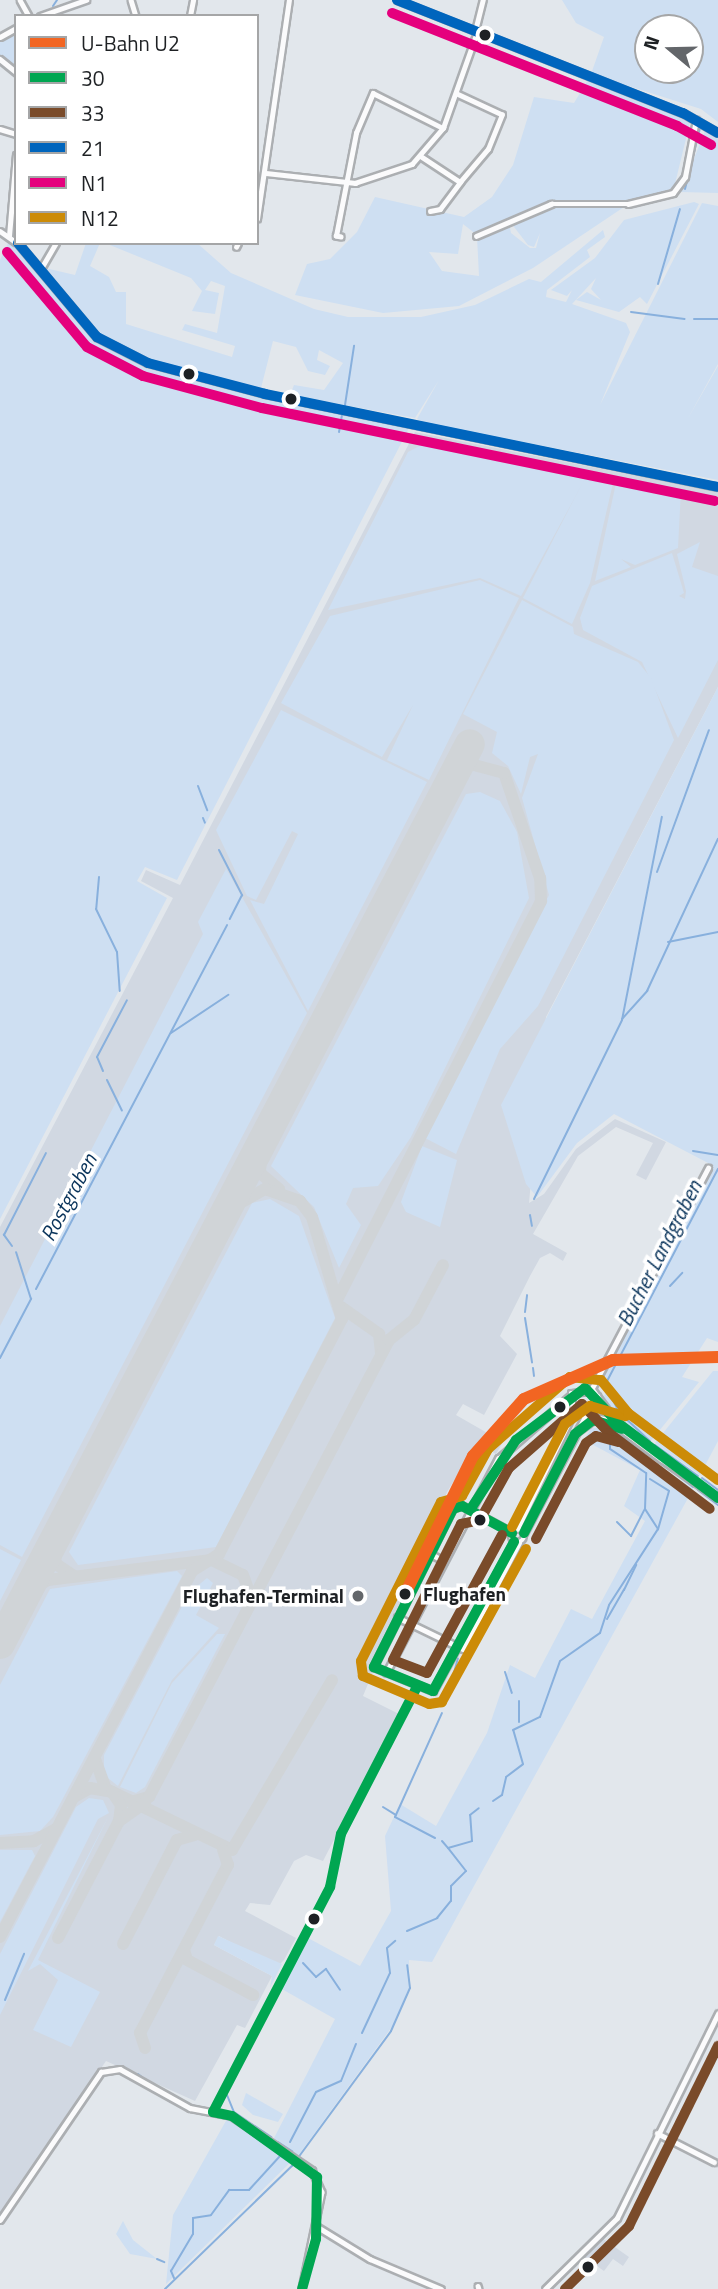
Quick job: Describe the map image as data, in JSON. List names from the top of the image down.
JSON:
{
  "water": ["Rostgraben", "Bucher Landgraben"],
  "places": ["Flughafen", "Flughafen-Terminal"],
  "lines": [
    "transit line 21",
    "transit line N1",
    "metro line U2",
    "transit line N12",
    "transit line 30",
    "transit line 33"
  ],
  "legend": [
    "U-Bahn U2",
    "30",
    "33",
    "21",
    "N1",
    "N12"
  ],
  "north": "left"
}
